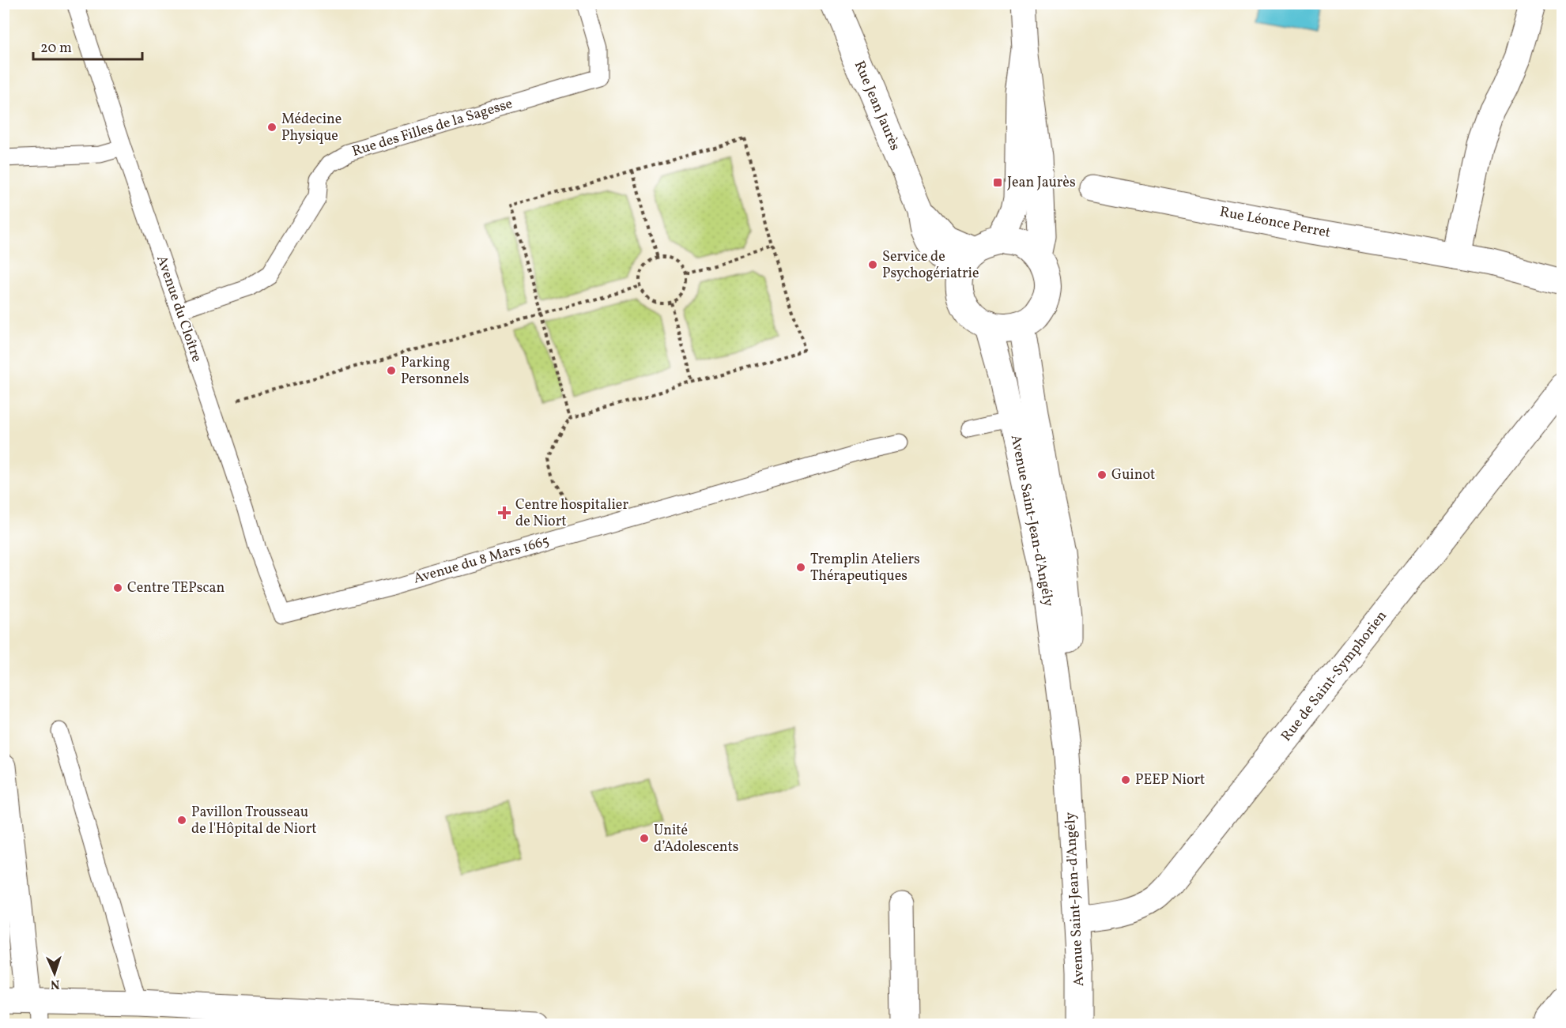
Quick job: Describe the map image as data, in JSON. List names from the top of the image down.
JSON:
{
  "streets": {
    "street": [
      "Rue Jean Jaurès",
      "Rue Léonce Perret",
      "Avenue Saint-Jean-d'Angély",
      "Rue de Saint-Symphorien"
    ],
    "lane": ["Rue des Filles de la Sagesse", "Avenue du Cloître", "Avenue du 8 Mars 1665"]
  },
  "crossings": [
    ["Rue Jean Jaurès", "Avenue Saint-Jean-d'Angély"],
    ["Rue des Filles de la Sagesse", "Avenue du Cloître"],
    ["Avenue du Cloître", "Avenue du 8 Mars 1665"],
    ["Avenue Saint-Jean-d'Angély", "Rue de Saint-Symphorien"]
  ],
  "places": {
    "other": [
      "Médecine Physique",
      "Service de Psychogériatrie",
      "Parking Personnels",
      "Guinot",
      "Tremplin Ateliers Thérapeutiques",
      "Centre TEPscan",
      "PEEP Niort",
      "Pavillon Trousseau de l'Hôpital de Niort",
      "Unité d’Adolescents"
    ],
    "transit": ["Jean Jaurès"],
    "health": ["Centre hospitalier de Niort"]
  },
  "scale_bar": "20 m",
  "north": "bottom"
}
